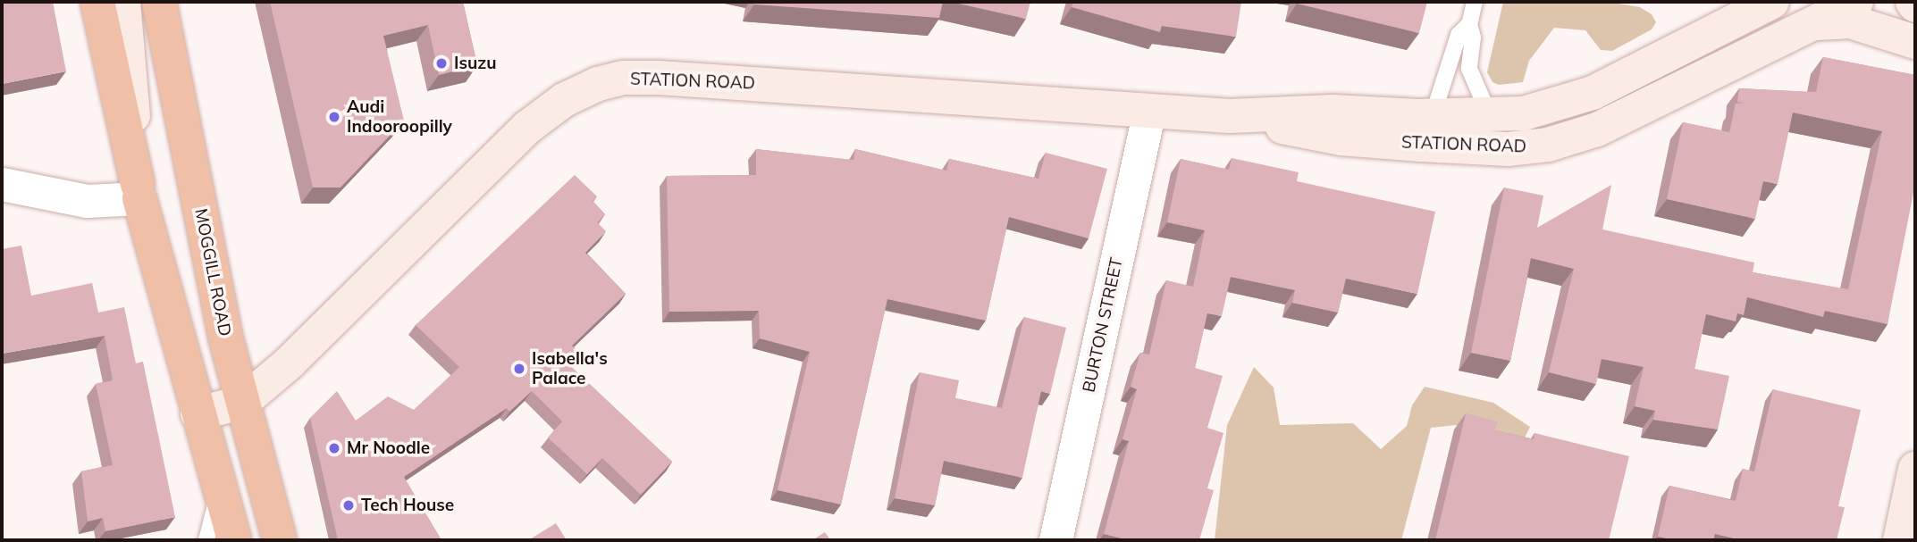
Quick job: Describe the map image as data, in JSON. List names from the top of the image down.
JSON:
{
  "streets": {
    "highway": ["MOGGILL ROAD"],
    "street": ["STATION ROAD", "BURTON STREET"]
  },
  "crossings": [
    ["STATION ROAD", "MOGGILL ROAD"],
    ["STATION ROAD", "BURTON STREET"]
  ],
  "places": [
    "Isuzu",
    "Audi Indooroopilly",
    "Isabella's Palace",
    "Mr Noodle",
    "Tech House"
  ]
}
